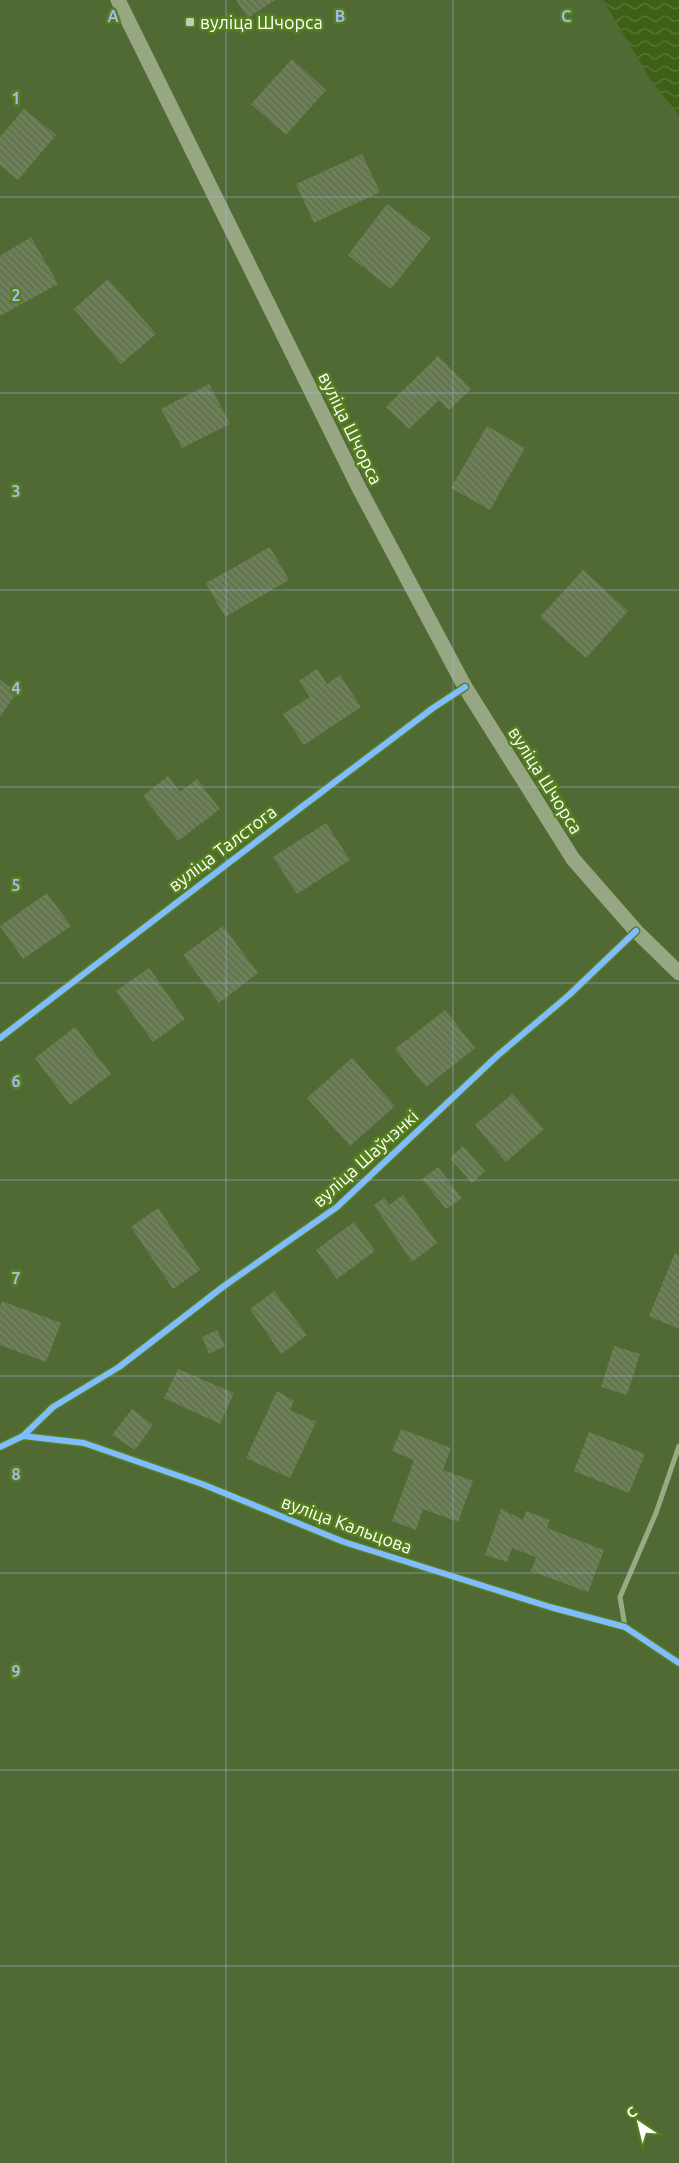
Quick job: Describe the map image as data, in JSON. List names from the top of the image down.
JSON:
{
  "streets": {
    "main road": ["вуліца Шчорса"],
    "street": ["вуліца Талстога", "вуліца Шаўчэнкі", "вуліца Кальцова"]
  },
  "crossings": [
    ["вуліца Шчорса", "вуліца Талстога"],
    ["вуліца Шчорса", "вуліца Шаўчэнкі"],
    ["вуліца Шаўчэнкі", "вуліца Кальцова"]
  ],
  "places": {
    "transit": ["вуліца Шчорса"]
  },
  "north": "top left",
  "grid": {
    "columns": ["A", "B", "C"],
    "rows": [
      "1",
      "2",
      "3",
      "4",
      "5",
      "6",
      "7",
      "8",
      "9"
    ]
  }
}
